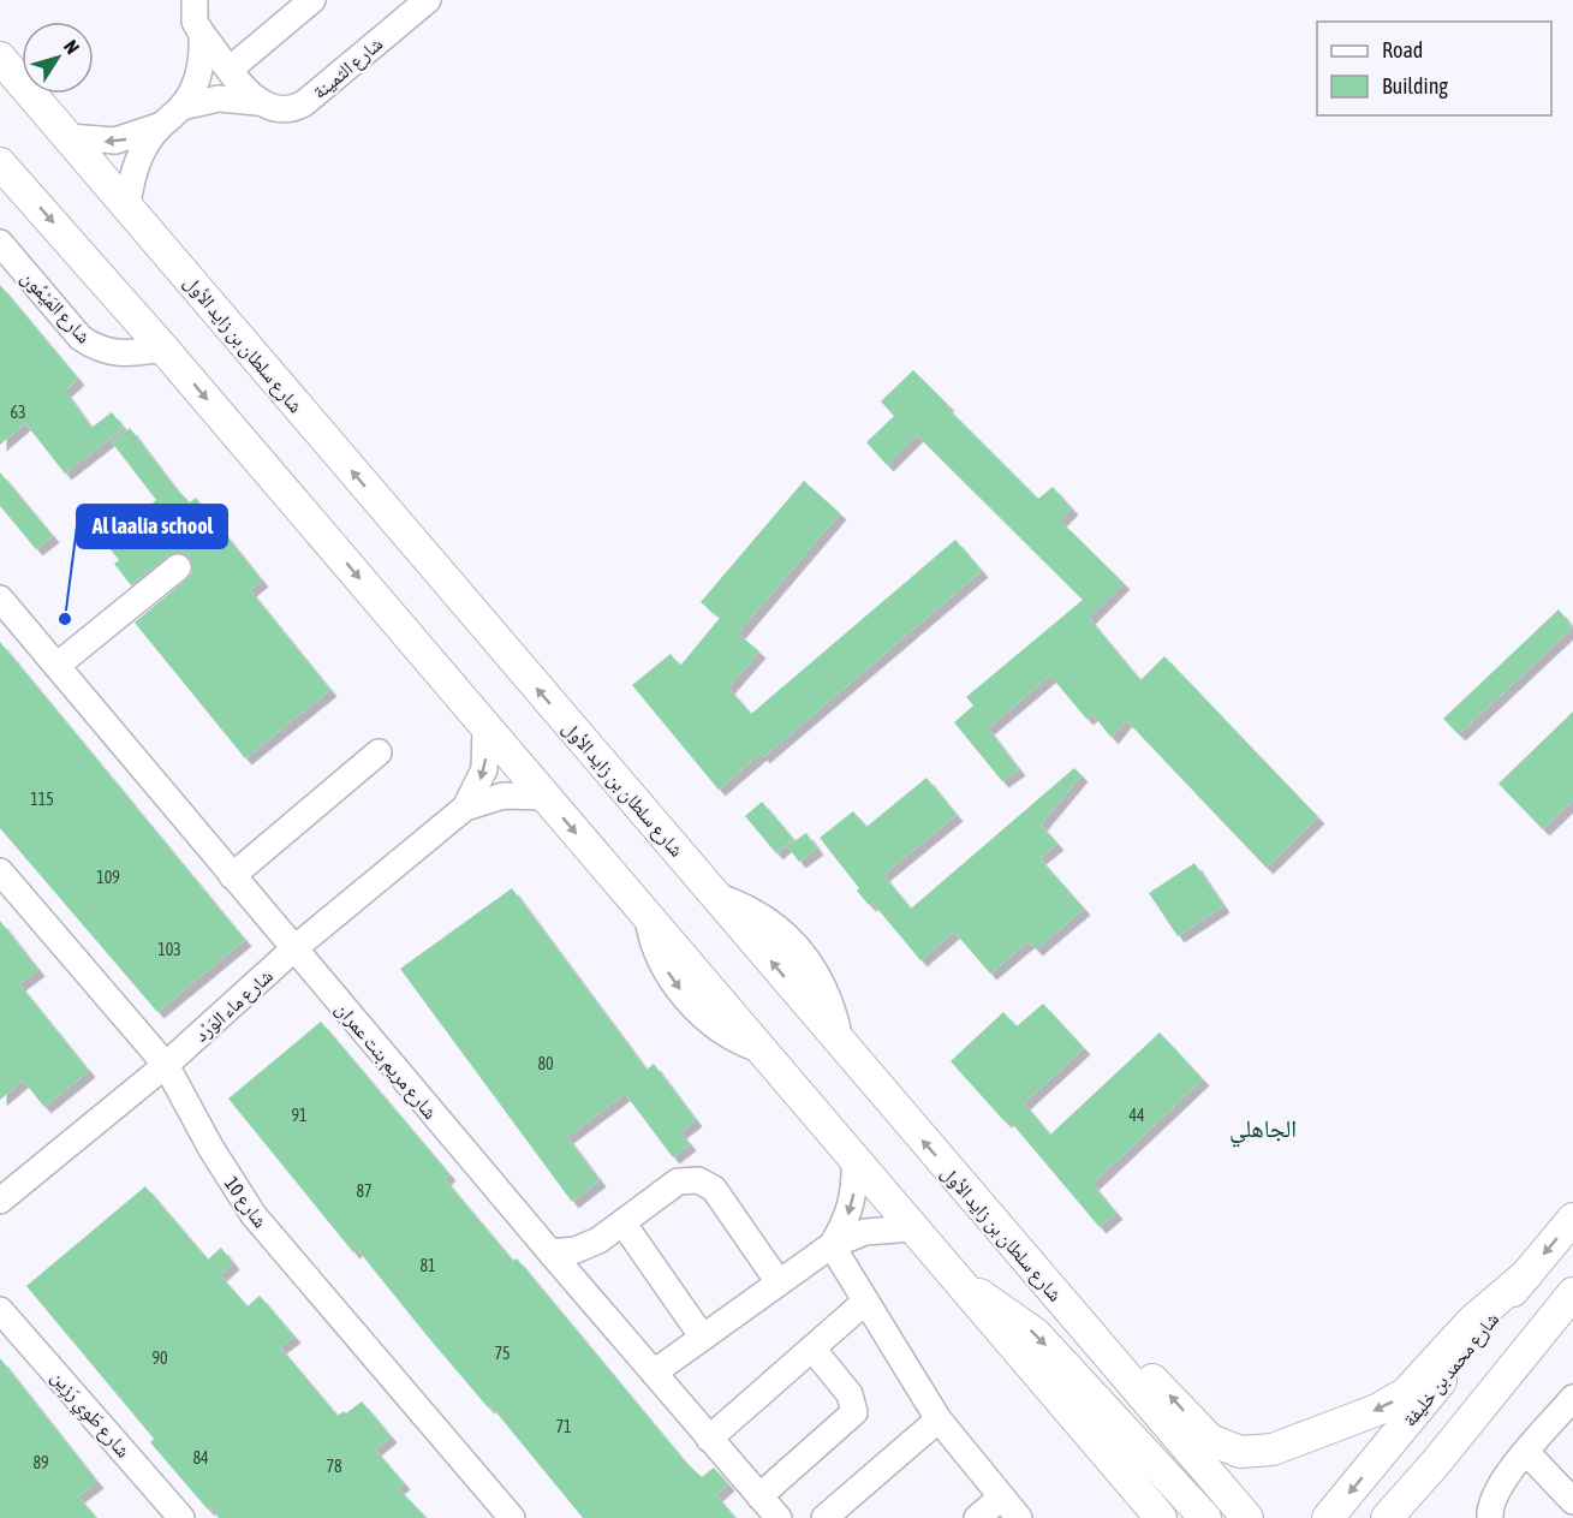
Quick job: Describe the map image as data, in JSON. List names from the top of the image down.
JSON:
{
  "streets": {
    "main road": ["شارع سلطان بن زايد الأول", "شارع محمد بن خليفة"],
    "street": [
      "شارع الثمينة",
      "شارع المَيْمُون",
      "شارع ماء الوَرْد",
      "شارع مريم بنت عمران",
      "شارع 10",
      "شارع طَوِي رَزِين"
    ]
  },
  "crossings": [
    ["شارع الثمينة", "شارع سلطان بن زايد الأول"],
    ["شارع ماء الوَرْد", "شارع مريم بنت عمران"],
    ["شارع ماء الوَرْد", "شارع 10"]
  ],
  "districts": ["الجاهلي"],
  "places": ["Al laalia school"],
  "house_numbers": [
    "63",
    "115",
    "109",
    "103",
    "80",
    "91",
    "44",
    "87",
    "81",
    "75",
    "90",
    "71",
    "84",
    "89",
    "78"
  ],
  "legend": ["Road", "Building"],
  "north": "top right"
}
